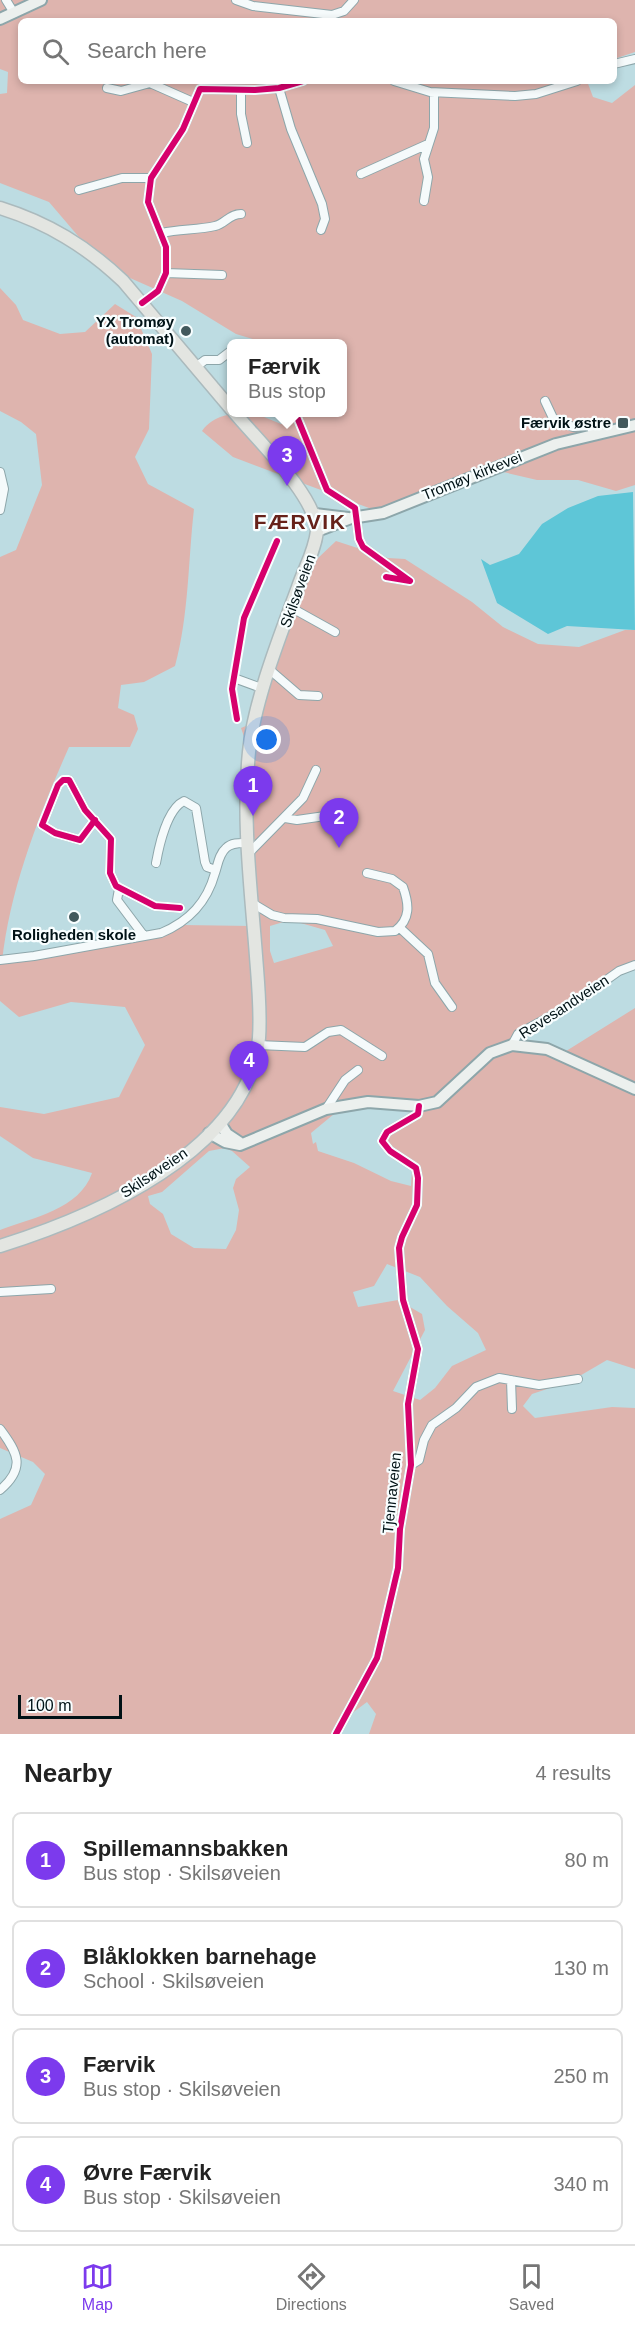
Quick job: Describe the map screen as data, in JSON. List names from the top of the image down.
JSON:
{
  "streets": {
    "main road": ["Tromøy kirkevei", "Skilsøveien", "Revesandveien"],
    "street": ["Tjennaveien"]
  },
  "crossings": [
    ["Tromøy kirkevei", "Skilsøveien"],
    ["Revesandveien", "Tjennaveien"]
  ],
  "districts": ["FÆRVIK"],
  "places": {
    "other": ["YX Tromøy (automat)", "Roligheden skole"],
    "transit": ["Færvik østre"]
  },
  "scale_bar": "100 m",
  "page": {
    "search": "Search here",
    "popup": ["Færvik", "Bus stop"],
    "pins": [
      "3",
      "1",
      "2",
      "4"
    ],
    "scale": "100 m",
    "heading": ["Nearby", "4 results"],
    "list": [
      {
        "mark": "1",
        "name": "Spillemannsbakken",
        "note": "Bus stop · Skilsøveien",
        "value": "80 m"
      },
      {
        "mark": "2",
        "name": "Blåklokken barnehage",
        "note": "School · Skilsøveien",
        "value": "130 m"
      },
      {
        "mark": "3",
        "name": "Færvik",
        "note": "Bus stop · Skilsøveien",
        "value": "250 m"
      },
      {
        "mark": "4",
        "name": "Øvre Færvik",
        "note": "Bus stop · Skilsøveien",
        "value": "340 m"
      }
    ],
    "nav": ["Map", "Directions", "Saved"]
  }
}
